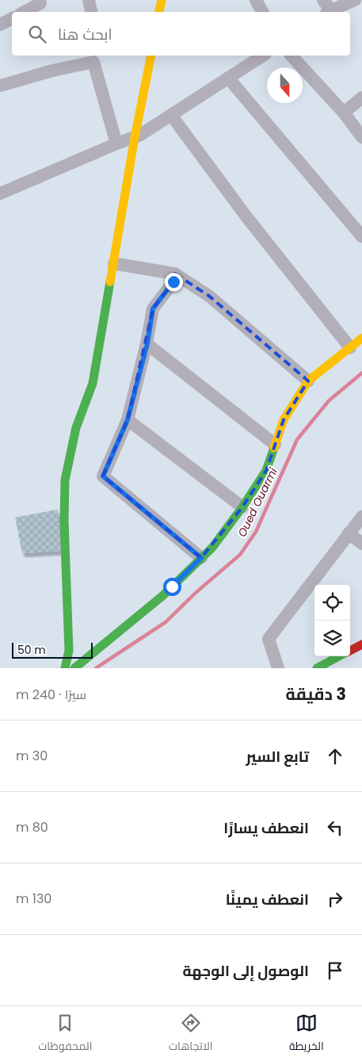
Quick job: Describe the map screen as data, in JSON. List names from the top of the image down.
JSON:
{
  "water": ["Oued Ouarmi"],
  "scale_bar": "50 m",
  "north": "bottom",
  "page": {
    "search": "ابحث هنا",
    "scale": "50 m",
    "heading": ["3 دقيقة", "سيرًا · 240 m"],
    "list": [
      ["تابع السير", "30 m"],
      ["انعطف يسارًا", "80 m"],
      ["انعطف يمينًا", "130 m"],
      "الوصول إلى الوجهة"
    ],
    "nav": ["الخريطة", "الاتجاهات", "المحفوظات"]
  }
}
